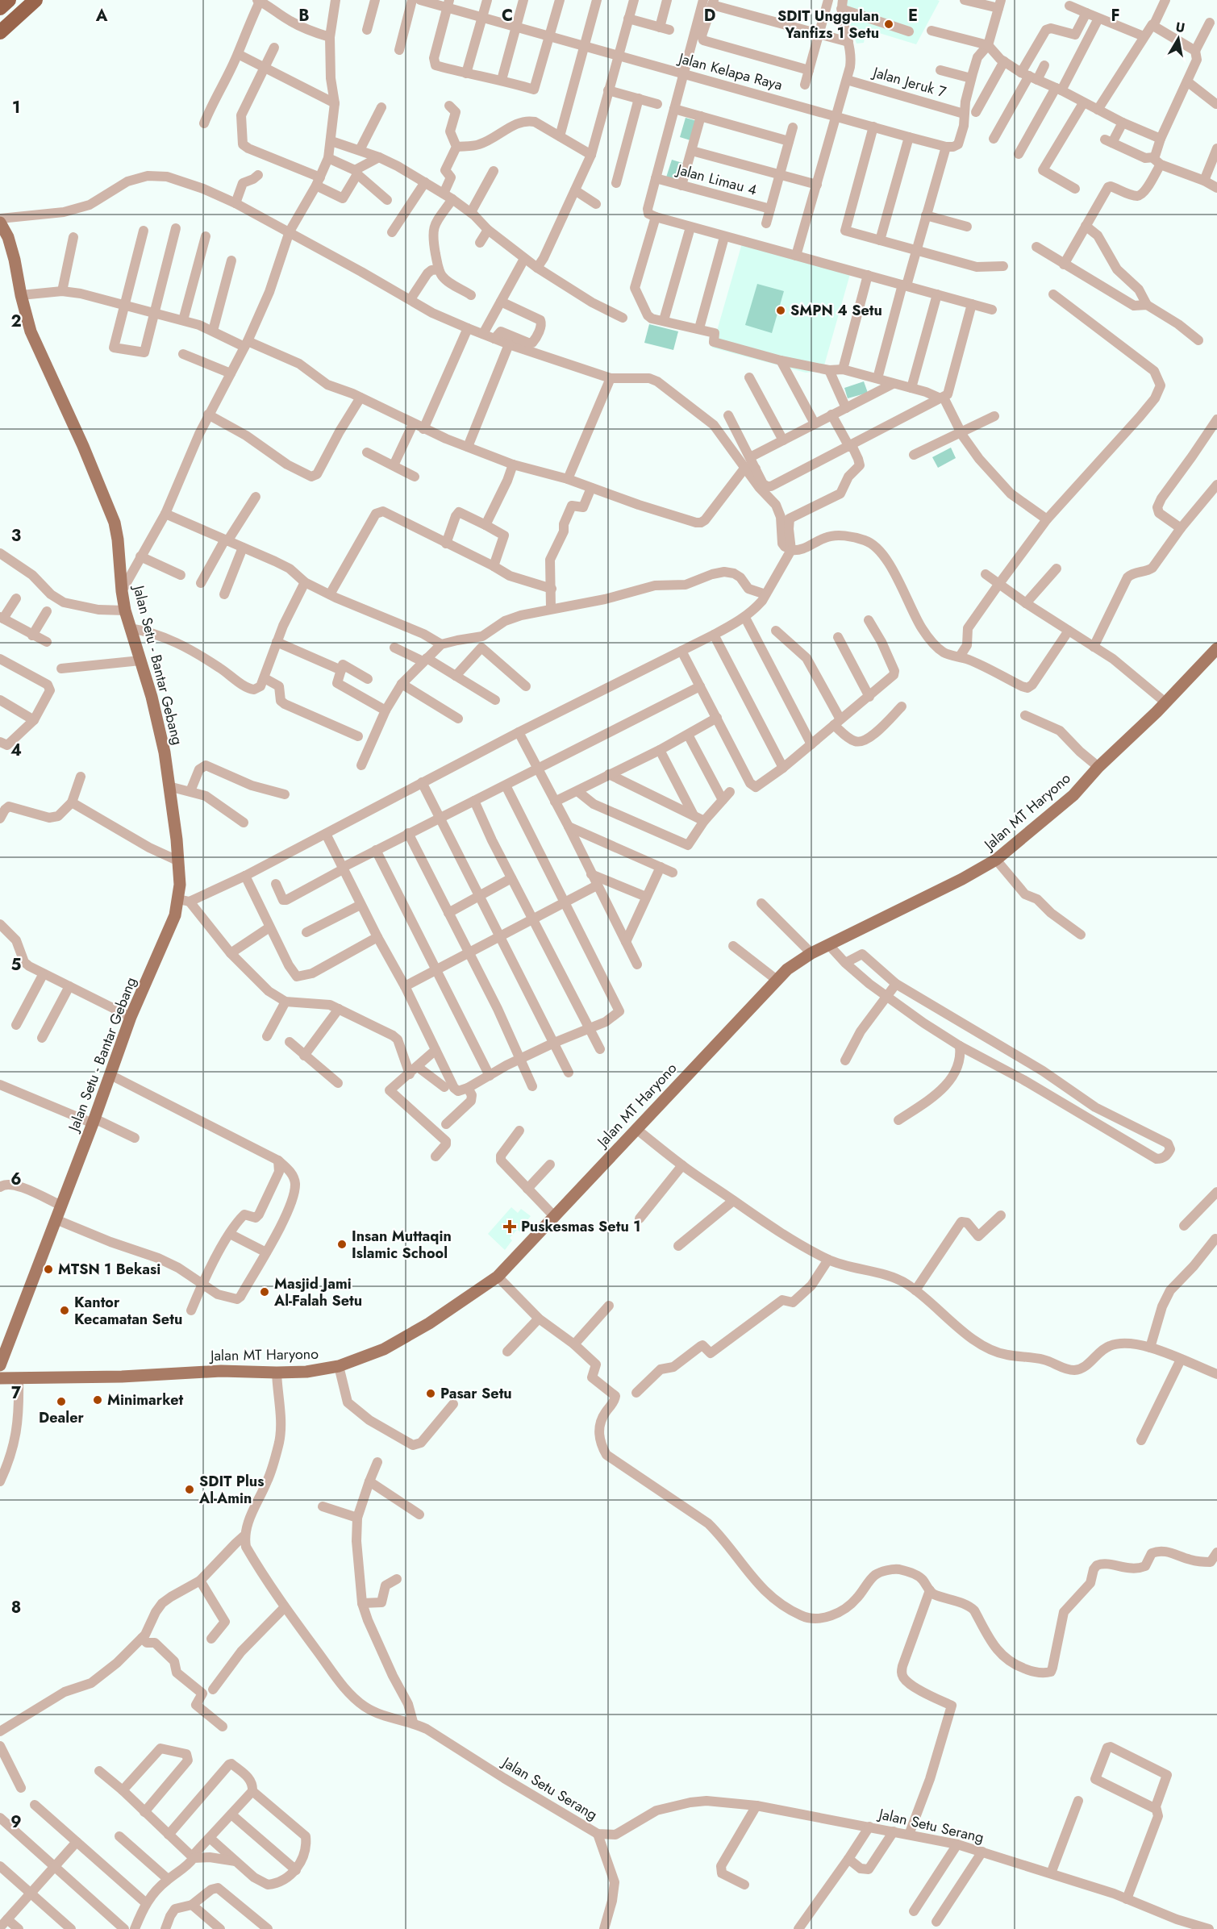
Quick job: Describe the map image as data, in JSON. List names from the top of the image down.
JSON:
{
  "streets": {
    "main road": ["Jalan Setu - Bantar Gebang", "Jalan MT Haryono"],
    "street": [
      "Jalan Kelapa Raya",
      "Jalan Jeruk 7",
      "Jalan Limau 4",
      "Jalan Setu Serang"
    ]
  },
  "places": {
    "other": [
      "SDIT Unggulan Yanfizs 1 Setu",
      "SMPN 4 Setu",
      "Insan Muttaqin Islamic School",
      "MTSN 1 Bekasi",
      "Masjid Jami Al-Falah Setu",
      "Kantor Kecamatan Setu",
      "Pasar Setu",
      "Minimarket",
      "Dealer",
      "SDIT Plus Al-Amin"
    ],
    "health": ["Puskesmas Setu 1"]
  },
  "north": "top",
  "grid": {
    "columns": [
      "A",
      "B",
      "C",
      "D",
      "E",
      "F"
    ],
    "rows": [
      "1",
      "2",
      "3",
      "4",
      "5",
      "6",
      "7",
      "8",
      "9"
    ]
  }
}
